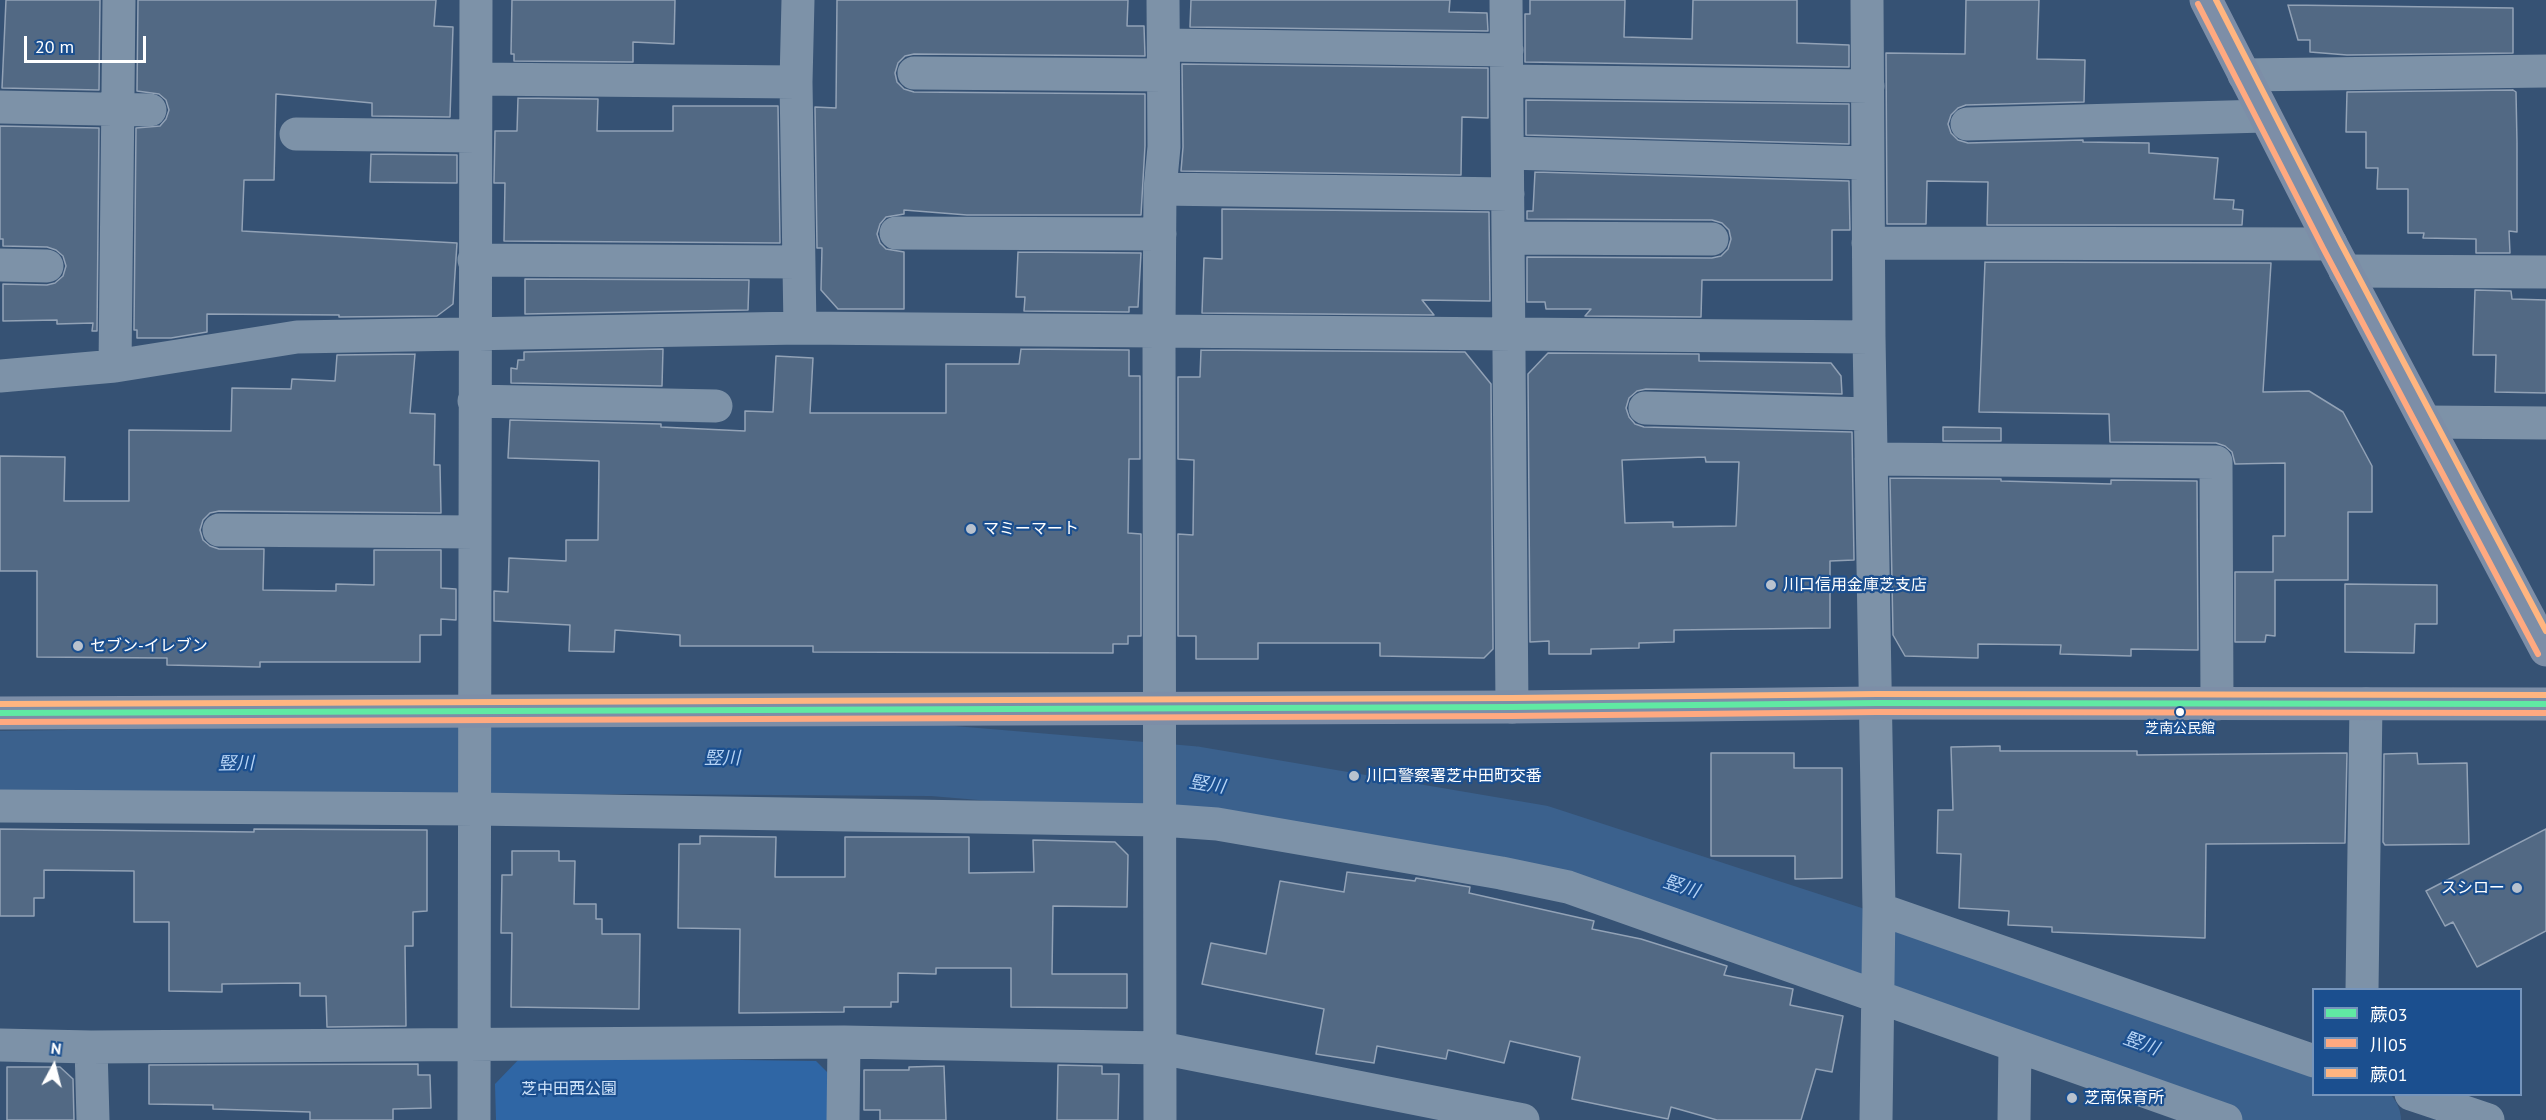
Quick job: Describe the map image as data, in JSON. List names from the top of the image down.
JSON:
{
  "water": ["竪川"],
  "parks": ["芝中田西公園"],
  "places": [
    "マミーマート",
    "川口信用金庫芝支店",
    "セブン-イレブン",
    "芝南公民館",
    "川口警察署芝中田町交番",
    "スシロー",
    "芝南保育所"
  ],
  "lines": ["transit line 蕨01", "transit line 川05", "transit line 蕨03"],
  "legend": ["蕨03", "川05", "蕨01"],
  "scale_bar": "20 m",
  "north": "top"
}
